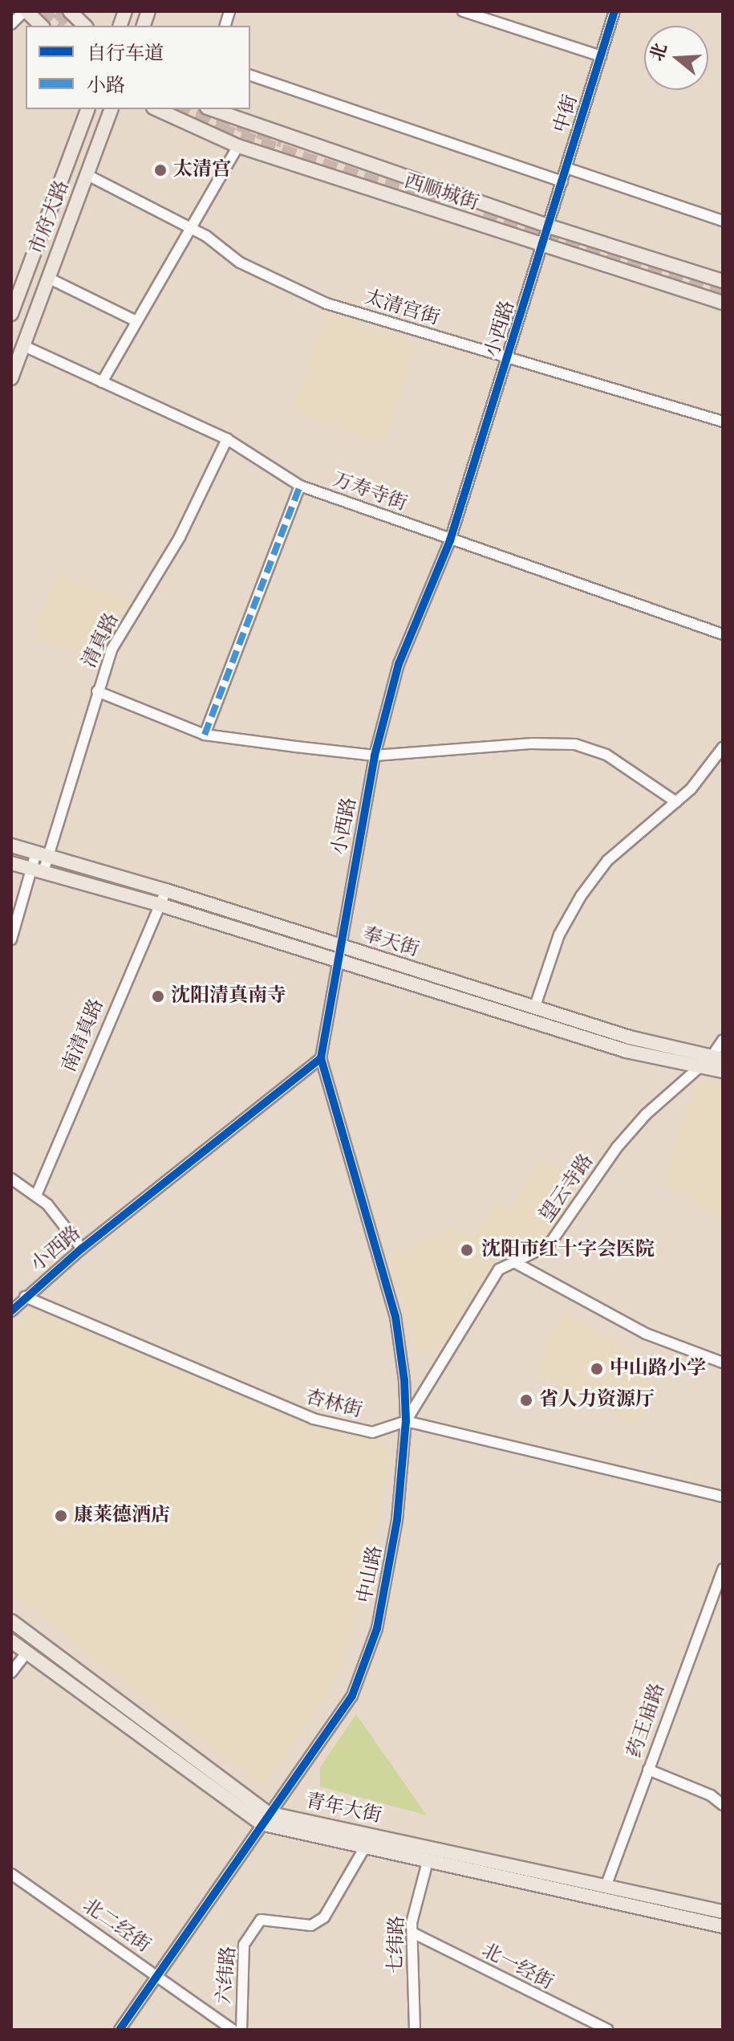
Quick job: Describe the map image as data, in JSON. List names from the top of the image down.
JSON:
{
  "streets": {
    "main road": [
      "西顺城街",
      "市府大路",
      "奉天街",
      "青年大街"
    ],
    "street": [
      "中街",
      "太清宫街",
      "小西路",
      "万寿寺街",
      "清真路",
      "南清真路",
      "望云寺路",
      "杏林街",
      "中山路",
      "药王庙路",
      "北二经街",
      "七纬路",
      "北一经街",
      "六纬路"
    ]
  },
  "crossings": [
    ["中街", "西顺城街"],
    ["中街", "小西路"],
    ["西顺城街", "小西路"],
    ["市府大路", "万寿寺街"],
    ["太清宫街", "小西路"],
    ["小西路", "万寿寺街"],
    ["小西路", "奉天街"],
    ["小西路", "杏林街"],
    ["小西路", "中山路"],
    ["万寿寺街", "清真路"],
    ["清真路", "奉天街"],
    ["奉天街", "南清真路"],
    ["奉天街", "望云寺路"],
    ["望云寺路", "杏林街"],
    ["望云寺路", "中山路"],
    ["杏林街", "中山路"],
    ["中山路", "青年大街"],
    ["中山路", "北二经街"],
    ["药王庙路", "青年大街"],
    ["青年大街", "七纬路"],
    ["青年大街", "六纬路"],
    ["七纬路", "北一经街"]
  ],
  "places": [
    "太清宫",
    "沈阳清真南寺",
    "沈阳市红十字会医院",
    "中山路小学",
    "省人力资源厅",
    "康莱德酒店"
  ],
  "legend": ["自行车道", "小路"],
  "north": "left"
}
